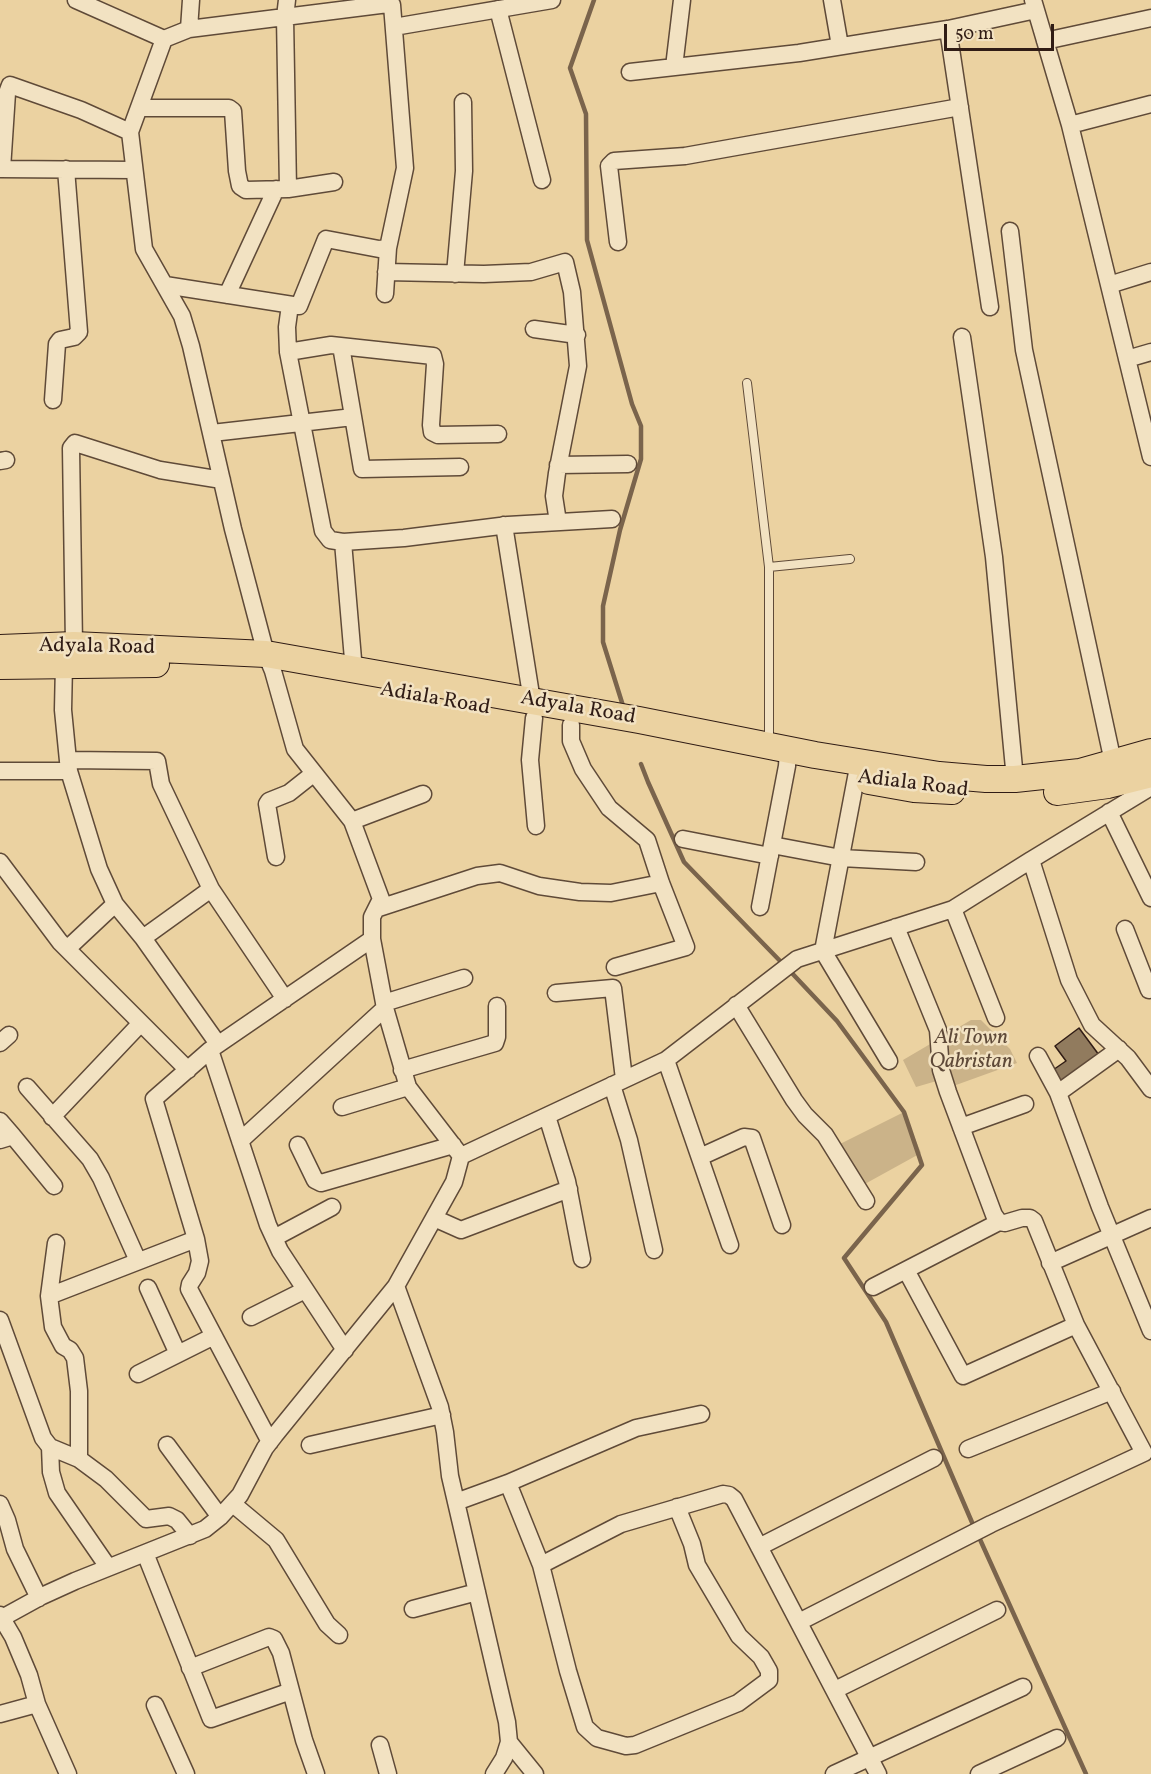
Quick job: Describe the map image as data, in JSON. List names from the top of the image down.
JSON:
{
  "streets": {
    "main road": ["Adyala Road", "Adiala Road"]
  },
  "crossings": [
    ["Adyala Road", "Adiala Road"]
  ],
  "parks": ["Ali Town Qabristan"],
  "scale_bar": "50 m"
}
